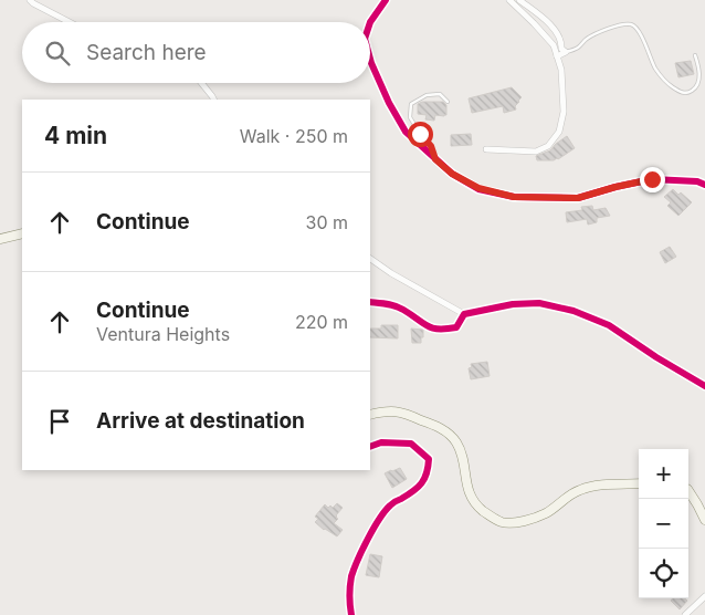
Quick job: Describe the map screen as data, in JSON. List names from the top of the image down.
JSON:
{
  "page": {
    "search": "Search here",
    "heading": ["4 min", "Walk · 250 m"],
    "list": [
      ["Continue", "30 m"],
      ["Continue", "Ventura Heights", "220 m"],
      "Arrive at destination"
    ],
    "map_buttons": ["+", "−"]
  }
}
